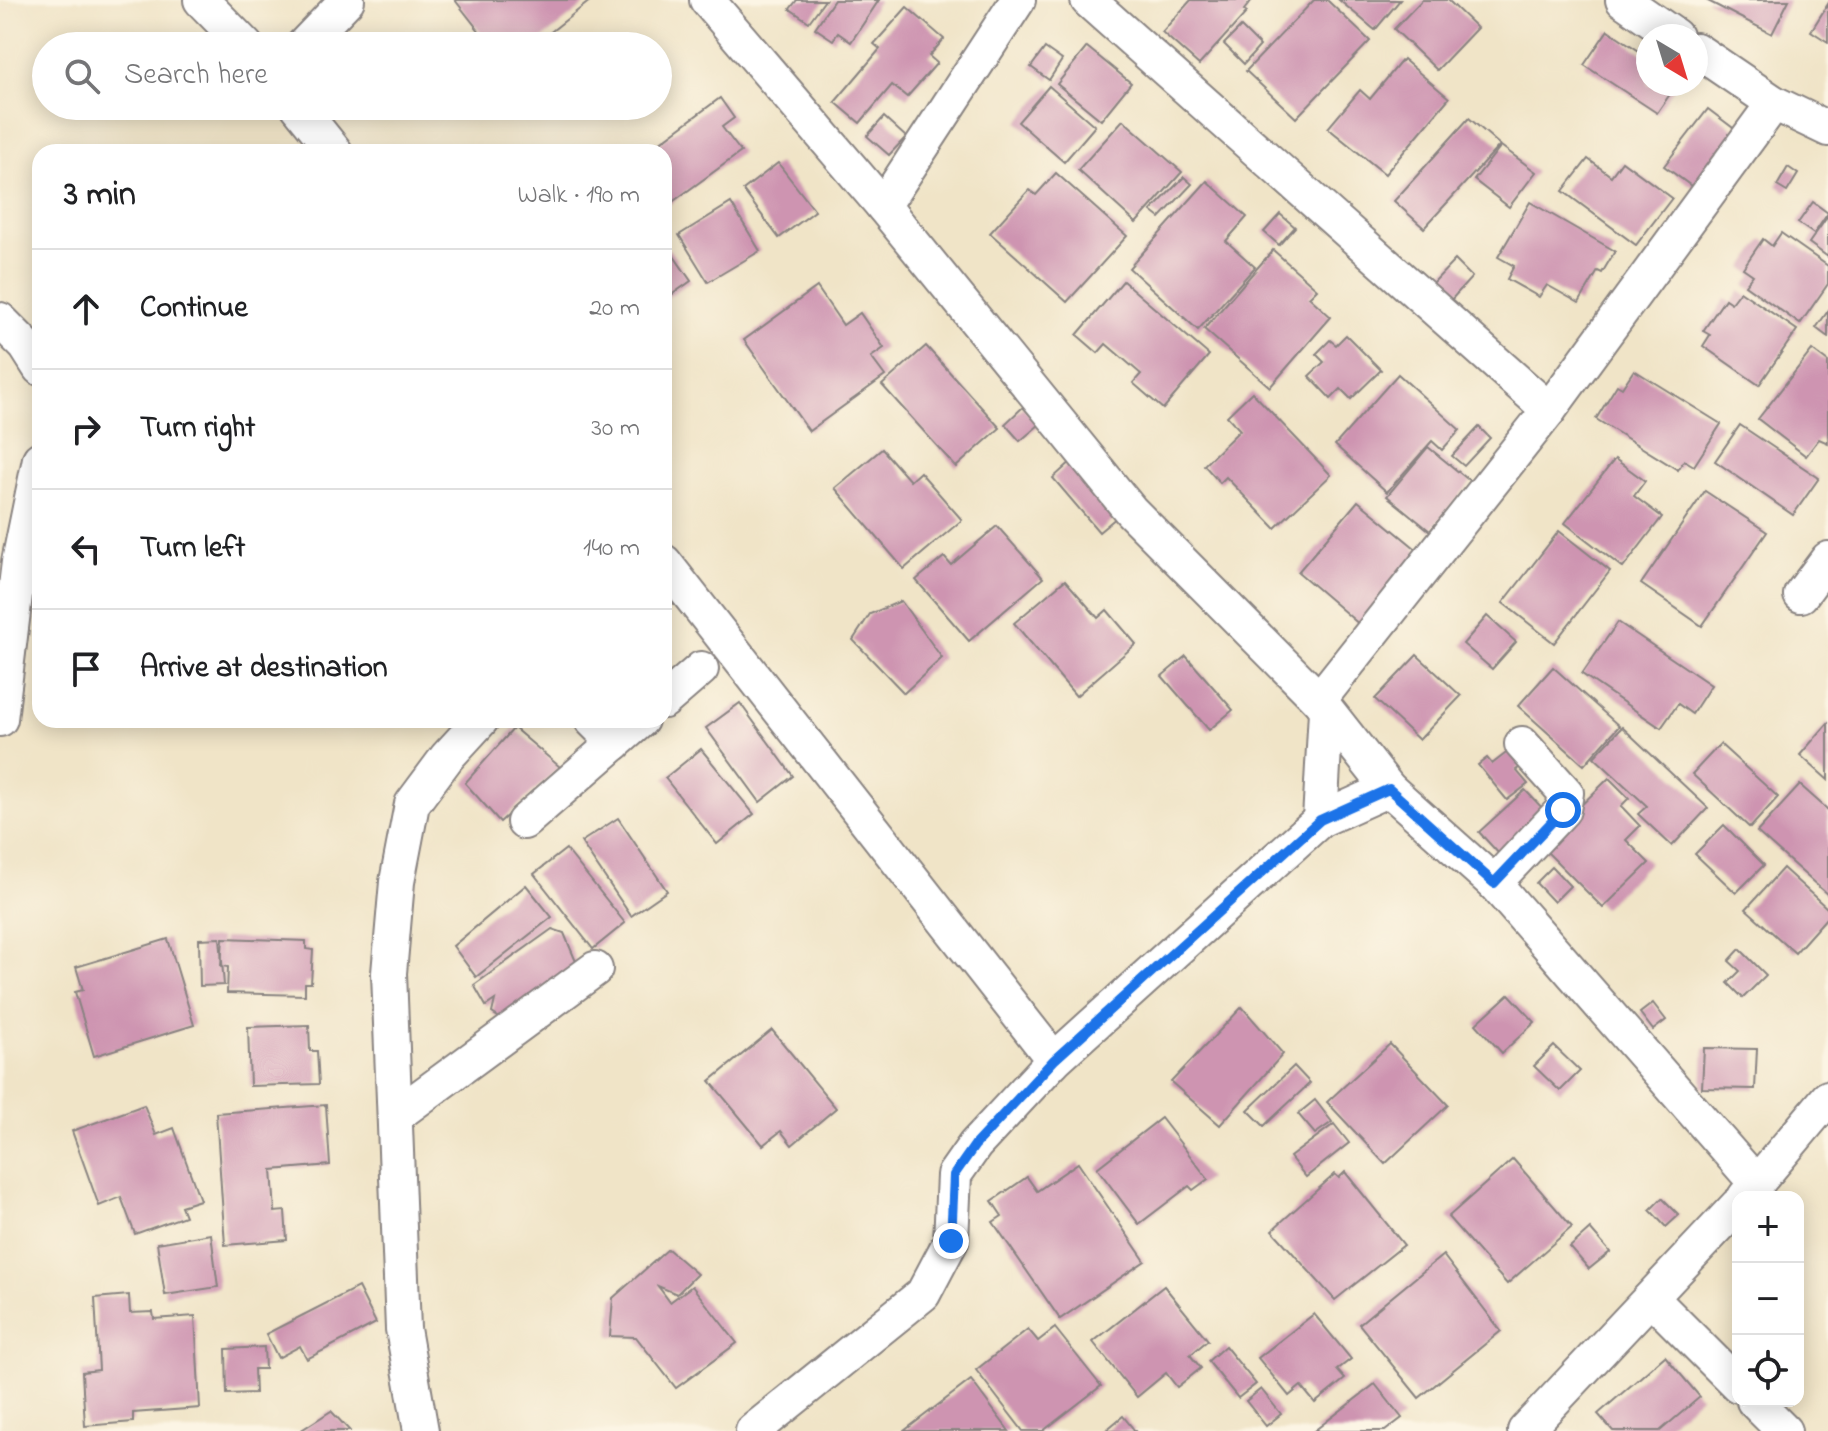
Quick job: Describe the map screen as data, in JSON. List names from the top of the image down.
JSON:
{
  "north": "bottom right",
  "page": {
    "search": "Search here",
    "heading": ["3 min", "Walk · 190 m"],
    "list": [
      ["Continue", "20 m"],
      ["Turn right", "30 m"],
      ["Turn left", "140 m"],
      "Arrive at destination"
    ],
    "map_buttons": ["+", "−"]
  }
}
